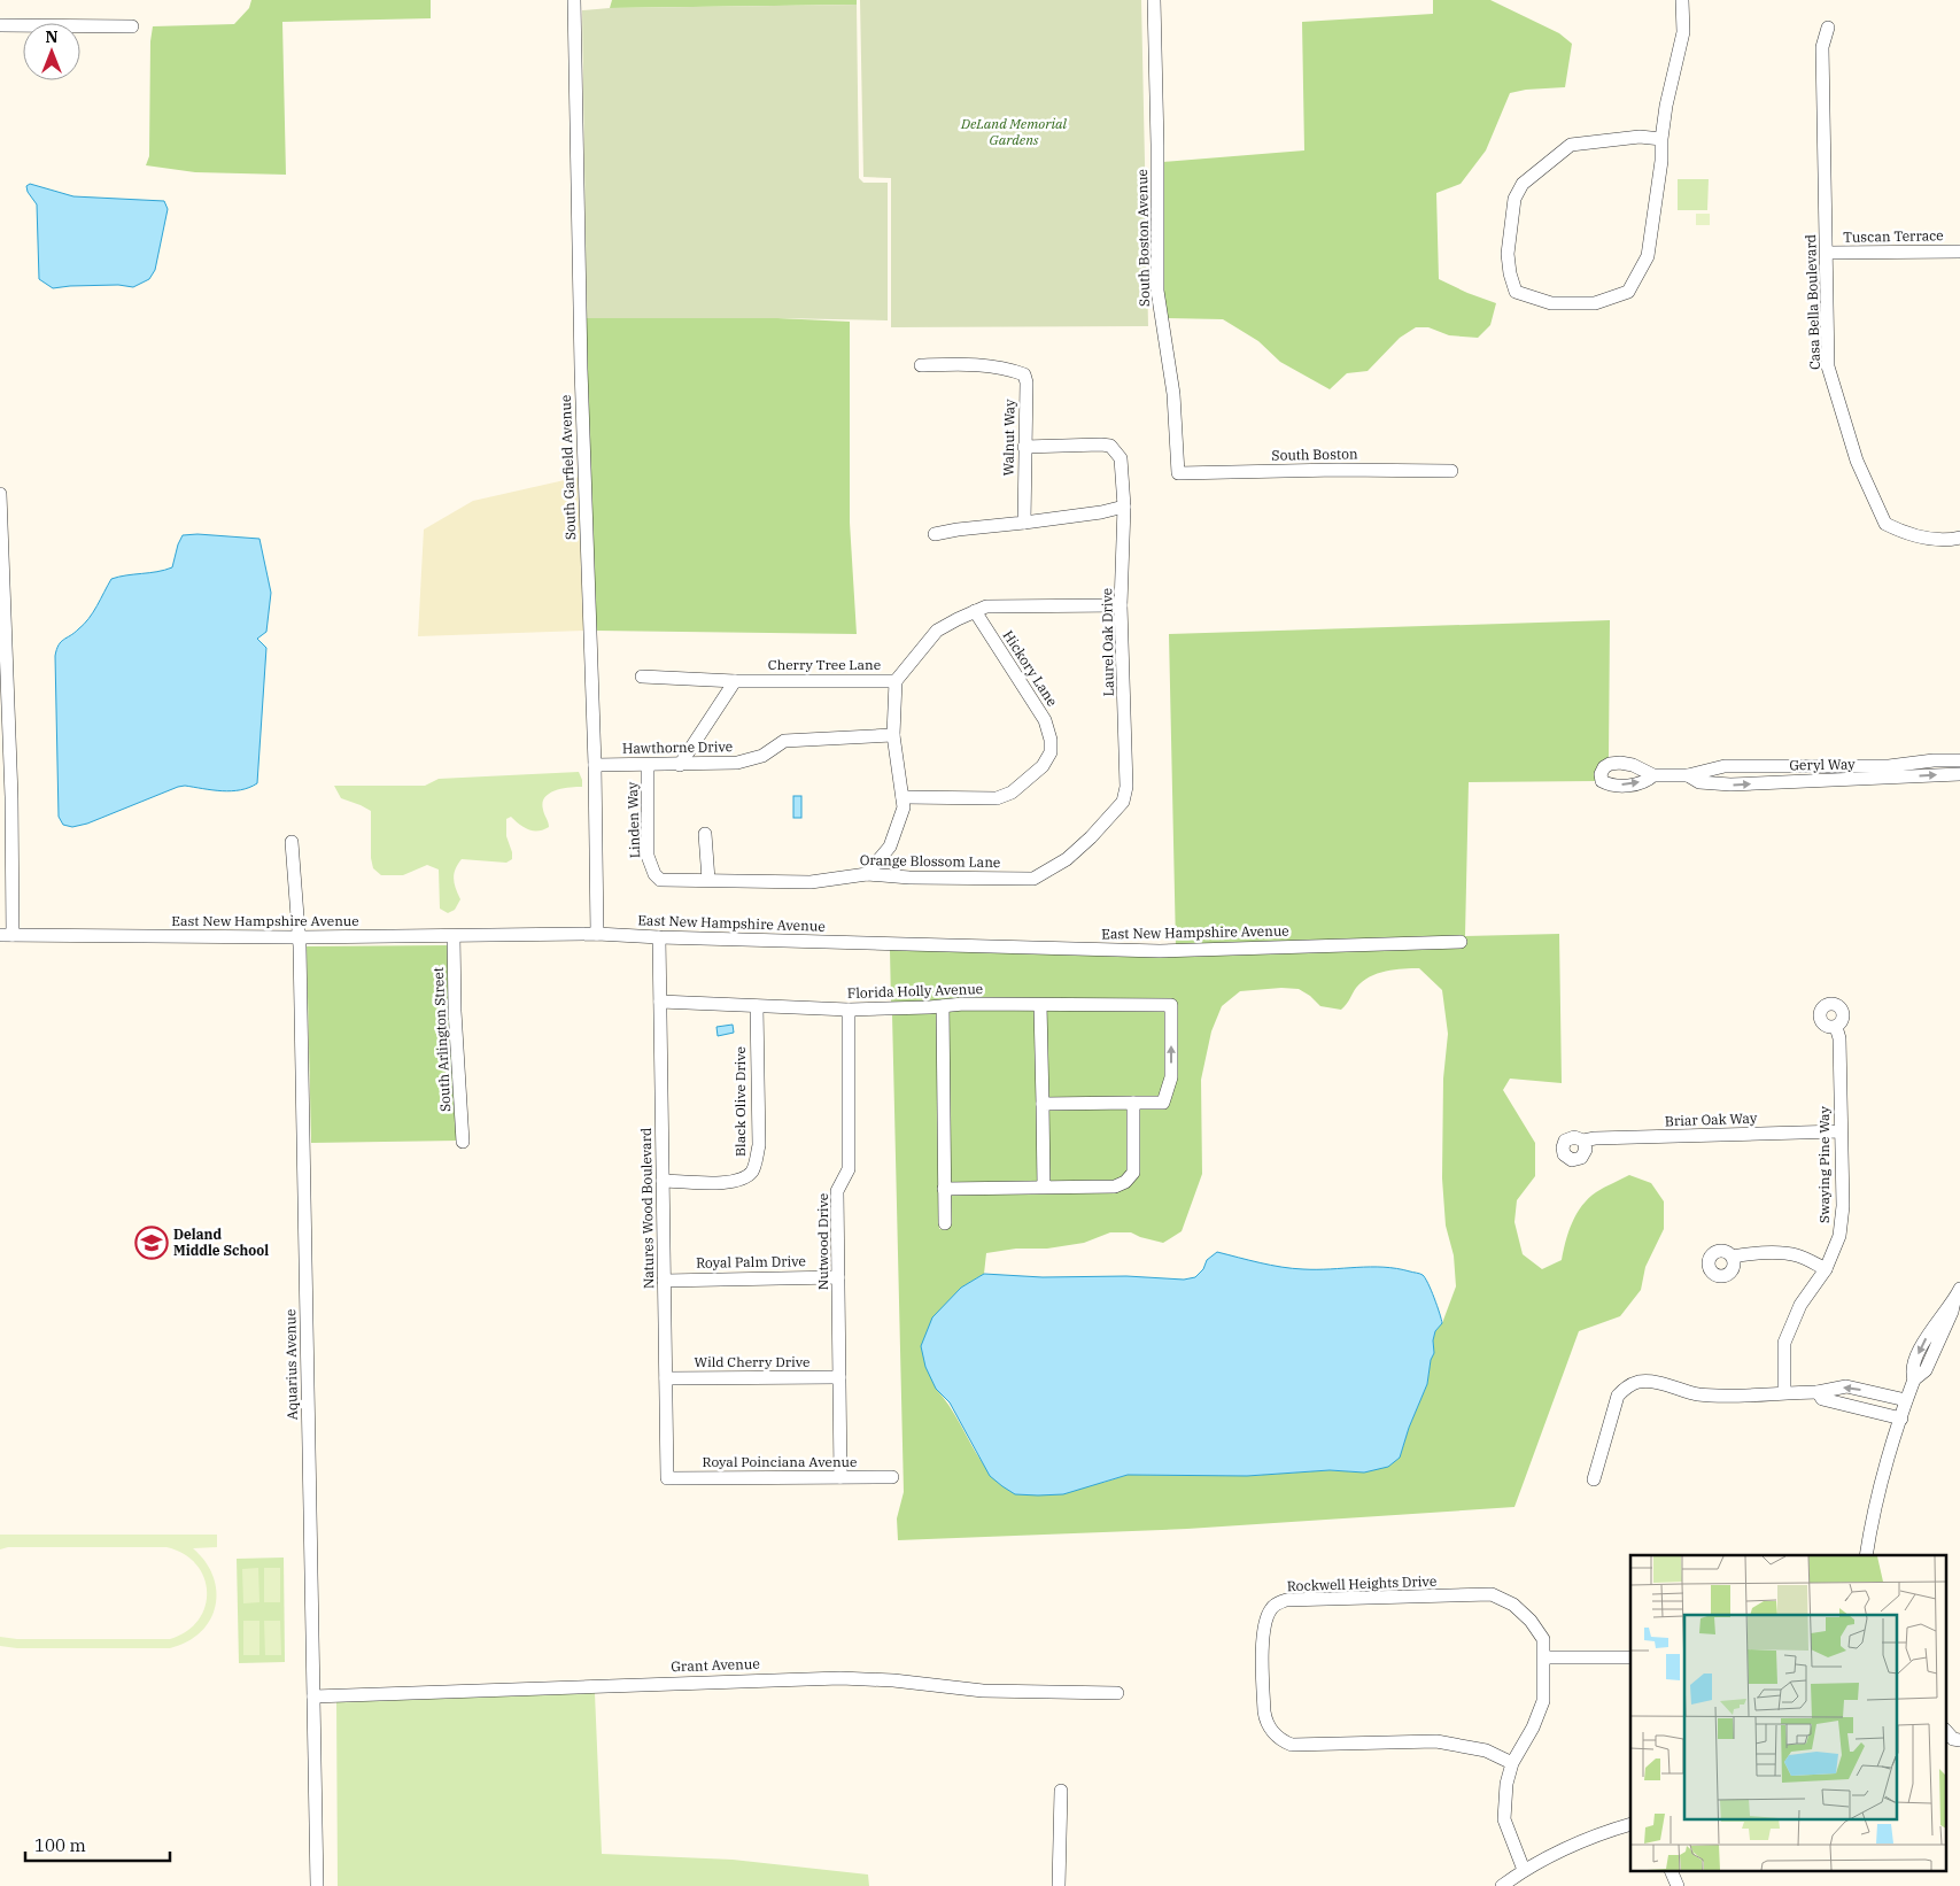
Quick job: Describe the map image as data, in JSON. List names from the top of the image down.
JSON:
{
  "streets": {
    "street": [
      "Tuscan Terrace",
      "South Boston Avenue",
      "Casa Bella Boulevard",
      "Walnut Way",
      "South Boston",
      "South Garfield Avenue",
      "Laurel Oak Drive",
      "Cherry Tree Lane",
      "Hickory Lane",
      "Hawthorne Drive",
      "Geryl Way",
      "Linden Way",
      "Orange Blossom Lane",
      "East New Hampshire Avenue",
      "Florida Holly Avenue",
      "South Arlington Street",
      "Black Olive Drive",
      "Briar Oak Way",
      "Swaying Pine Way",
      "Natures Wood Boulevard",
      "Nutwood Drive",
      "Royal Palm Drive",
      "Wild Cherry Drive",
      "Aquarius Avenue",
      "Royal Poinciana Avenue",
      "Rockwell Heights Drive",
      "Grant Avenue"
    ]
  },
  "crossings": [
    ["Tuscan Terrace", "Casa Bella Boulevard"],
    ["South Boston Avenue", "South Boston"],
    ["Walnut Way", "Laurel Oak Drive"],
    ["South Garfield Avenue", "Hawthorne Drive"],
    ["South Garfield Avenue", "East New Hampshire Avenue"],
    ["Laurel Oak Drive", "Cherry Tree Lane"],
    ["Laurel Oak Drive", "Orange Blossom Lane"],
    ["Cherry Tree Lane", "Hickory Lane"],
    ["Cherry Tree Lane", "Hawthorne Drive"],
    ["Hickory Lane", "Hawthorne Drive"],
    ["Hawthorne Drive", "Linden Way"],
    ["Linden Way", "Orange Blossom Lane"],
    ["East New Hampshire Avenue", "South Arlington Street"],
    ["East New Hampshire Avenue", "Natures Wood Boulevard"],
    ["East New Hampshire Avenue", "Aquarius Avenue"],
    ["Florida Holly Avenue", "Black Olive Drive"],
    ["Florida Holly Avenue", "Natures Wood Boulevard"],
    ["Florida Holly Avenue", "Nutwood Drive"],
    ["Black Olive Drive", "Natures Wood Boulevard"],
    ["Briar Oak Way", "Swaying Pine Way"],
    ["Natures Wood Boulevard", "Royal Palm Drive"],
    ["Natures Wood Boulevard", "Wild Cherry Drive"],
    ["Natures Wood Boulevard", "Royal Poinciana Avenue"],
    ["Nutwood Drive", "Royal Palm Drive"],
    ["Nutwood Drive", "Wild Cherry Drive"],
    ["Nutwood Drive", "Royal Poinciana Avenue"],
    ["Aquarius Avenue", "Grant Avenue"]
  ],
  "parks": ["DeLand Memorial Gardens"],
  "places": {
    "school or university": ["Deland Middle School"]
  },
  "scale_bar": "100 m",
  "north": "top"
}
